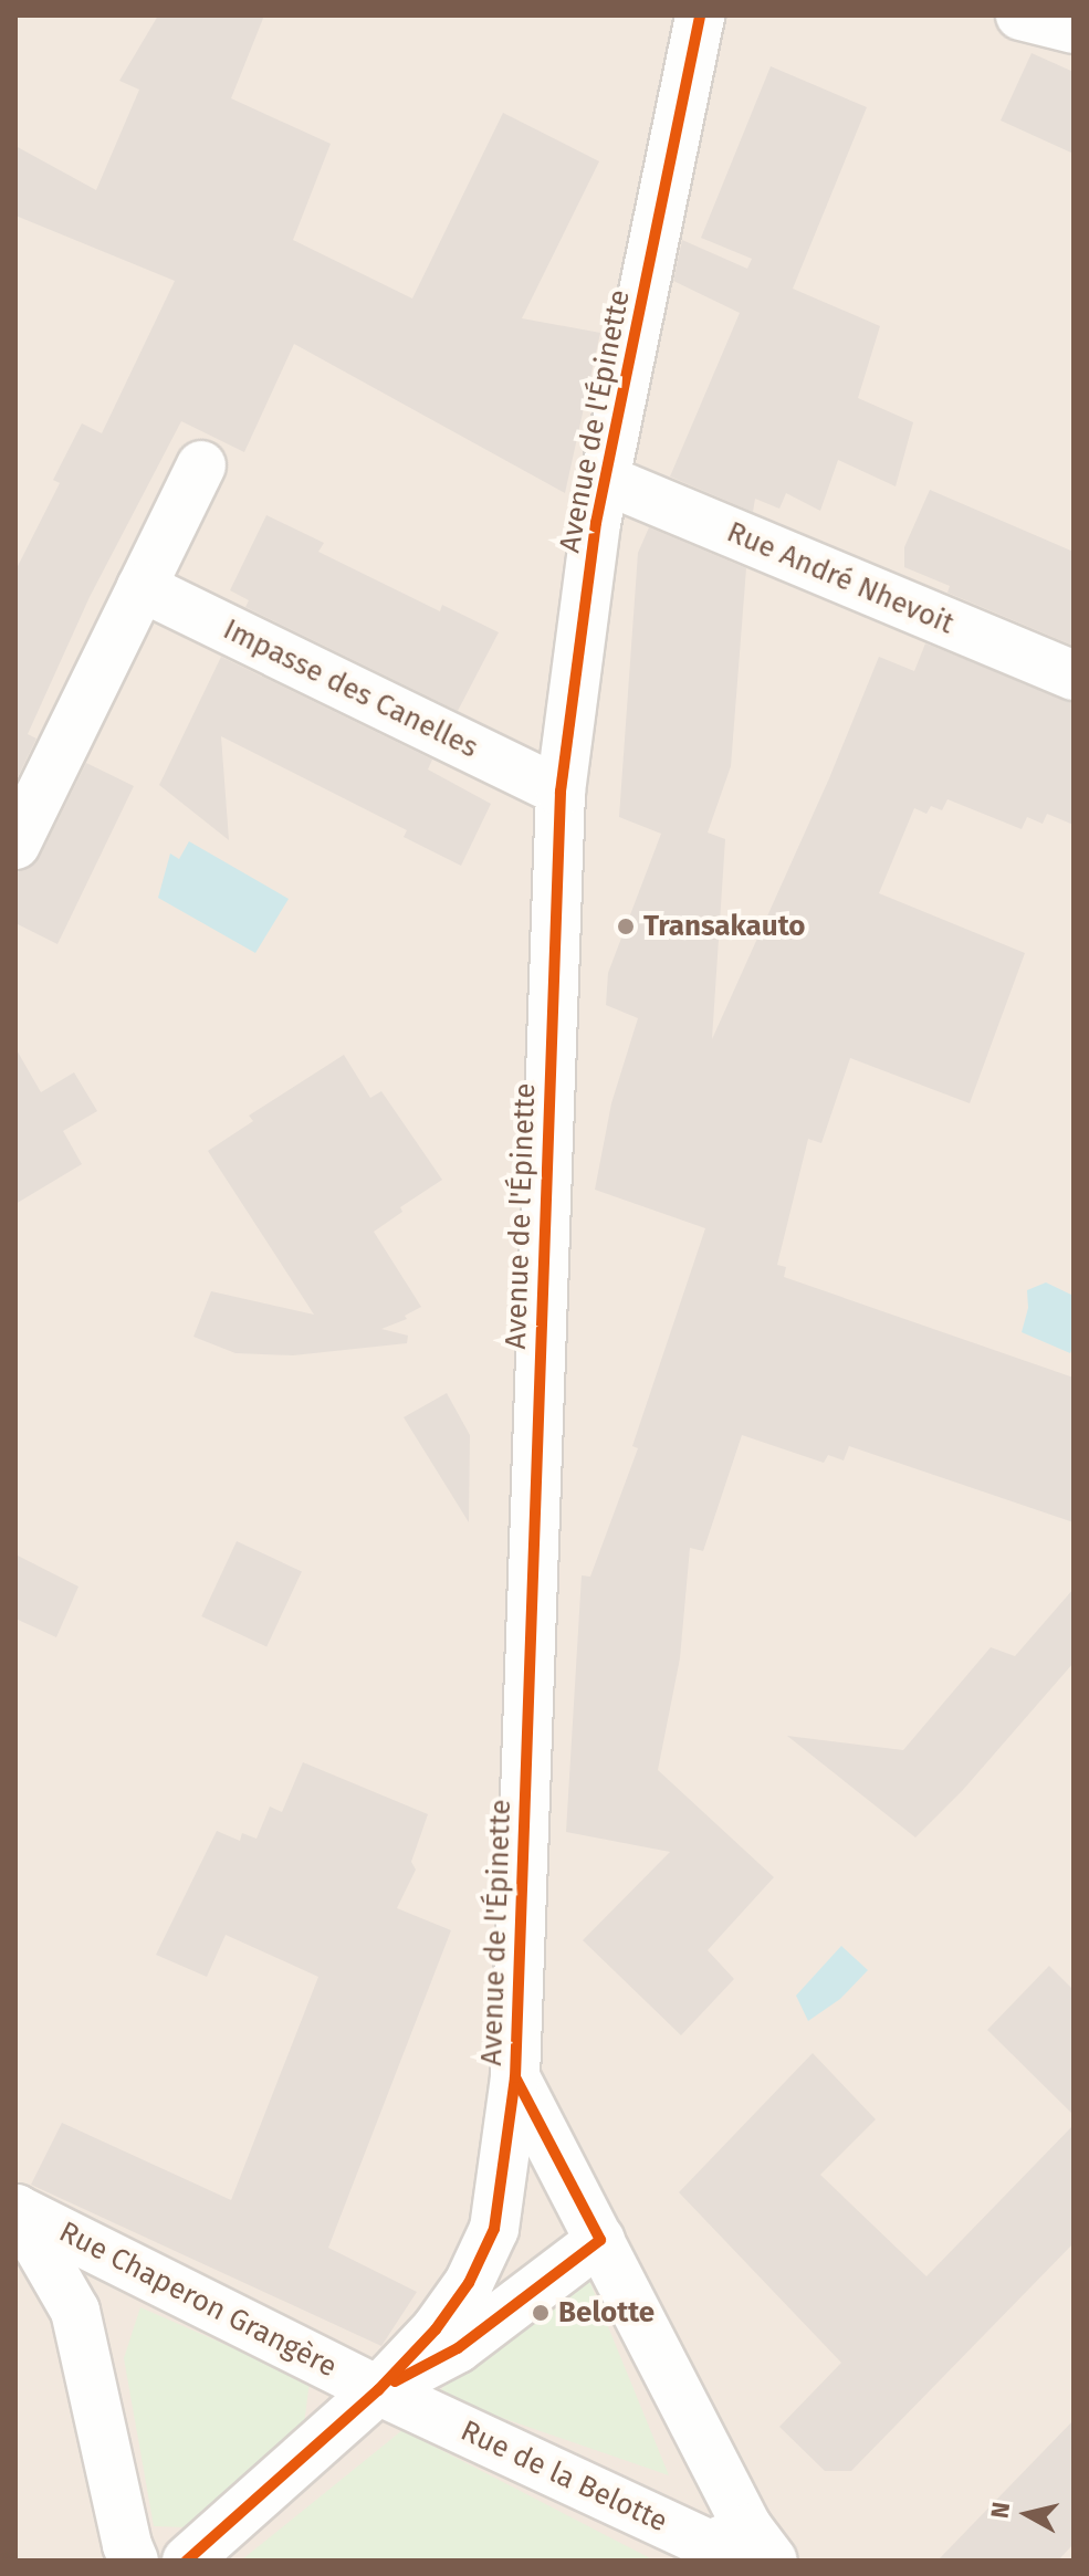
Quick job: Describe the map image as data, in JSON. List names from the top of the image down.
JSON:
{
  "streets": {
    "street": [
      "Avenue de l'Épinette",
      "Rue André Nhevoit",
      "Impasse des Canelles",
      "Rue Chaperon Grangère",
      "Rue de la Belotte"
    ]
  },
  "crossings": [
    ["Avenue de l'Épinette", "Rue André Nhevoit"],
    ["Avenue de l'Épinette", "Impasse des Canelles"],
    ["Avenue de l'Épinette", "Rue Chaperon Grangère"],
    ["Avenue de l'Épinette", "Rue de la Belotte"],
    ["Rue Chaperon Grangère", "Rue de la Belotte"]
  ],
  "places": ["Transakauto", "Belotte"],
  "north": "left"
}
